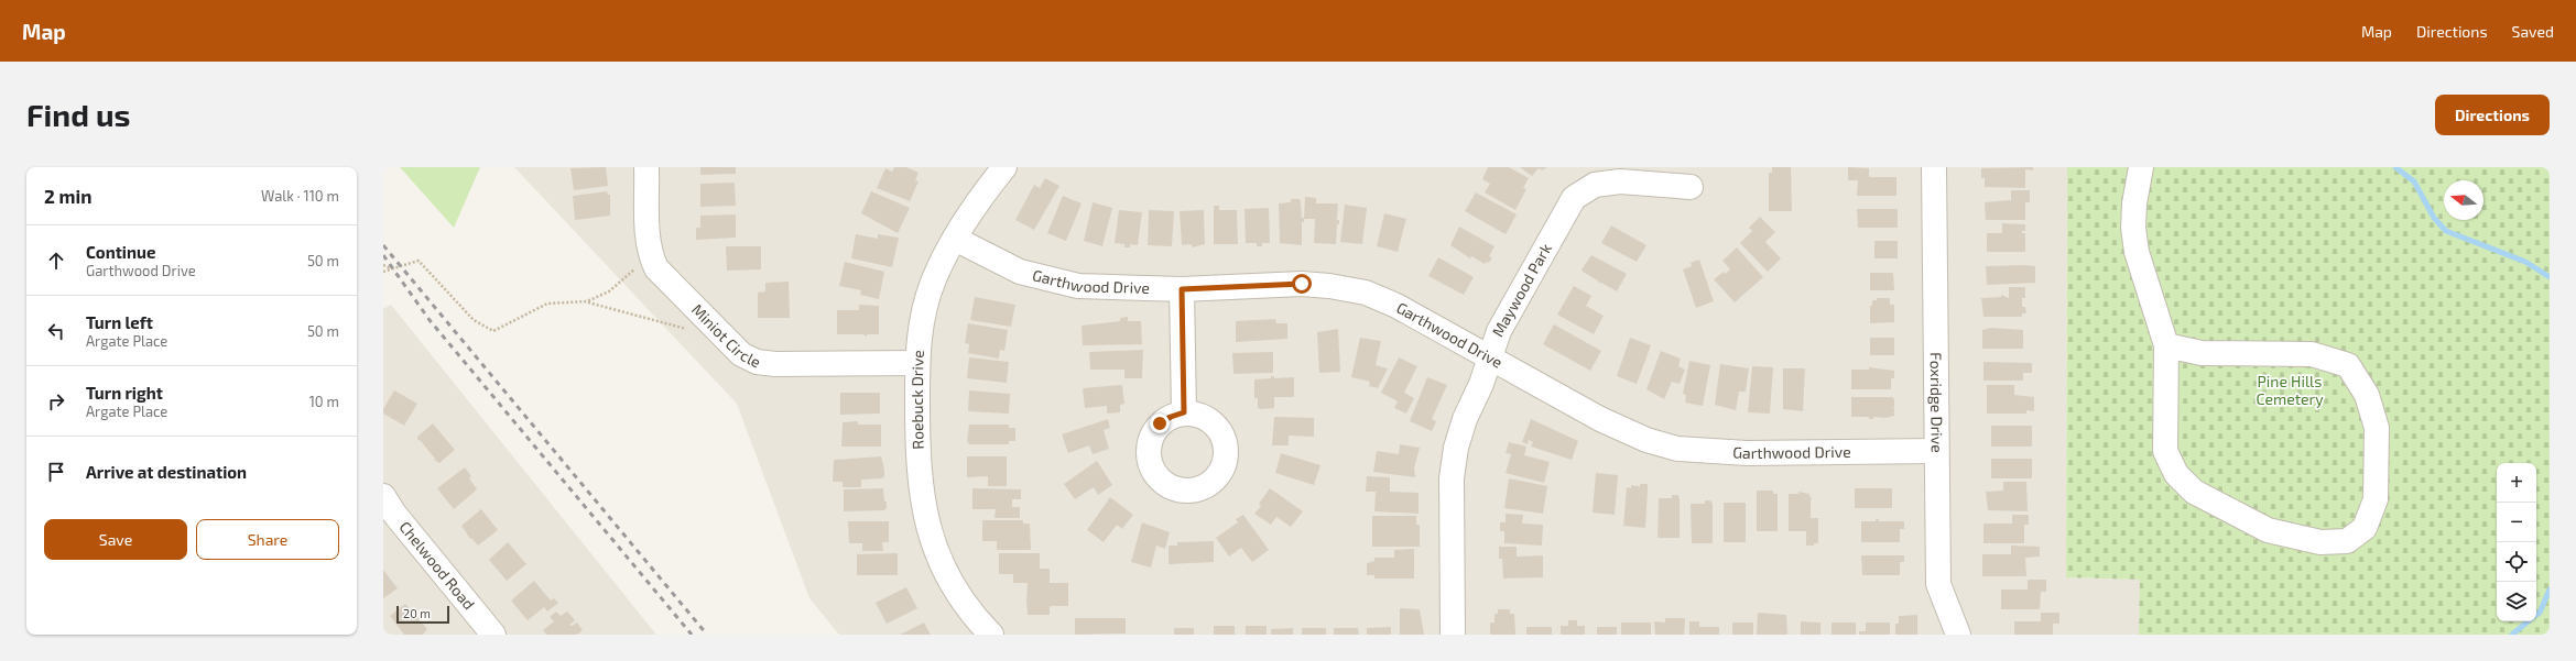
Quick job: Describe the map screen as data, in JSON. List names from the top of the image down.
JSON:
{
  "streets": {
    "street": [
      "Garthwood Drive",
      "Maywood Park",
      "Miniot Circle",
      "Roebuck Drive",
      "Foxridge Drive",
      "Chelwood Road"
    ]
  },
  "crossings": [
    ["Garthwood Drive", "Maywood Park"],
    ["Garthwood Drive", "Roebuck Drive"],
    ["Garthwood Drive", "Foxridge Drive"],
    ["Miniot Circle", "Roebuck Drive"]
  ],
  "parks": ["Pine Hills Cemetery"],
  "scale_bar": "20 m",
  "north": "left",
  "page": {
    "header": "Map",
    "nav": ["Map", "Directions", "Saved"],
    "buttons": [
      "Directions",
      ["Save", "Share"]
    ],
    "title": "Find us",
    "heading": ["2 min", "Walk · 110 m"],
    "list": [
      ["Continue", "Garthwood Drive", "50 m"],
      ["Turn left", "Argate Place", "50 m"],
      ["Turn right", "Argate Place", "10 m"],
      "Arrive at destination"
    ],
    "map_buttons": ["+", "−"],
    "scale": "20 m"
  }
}
